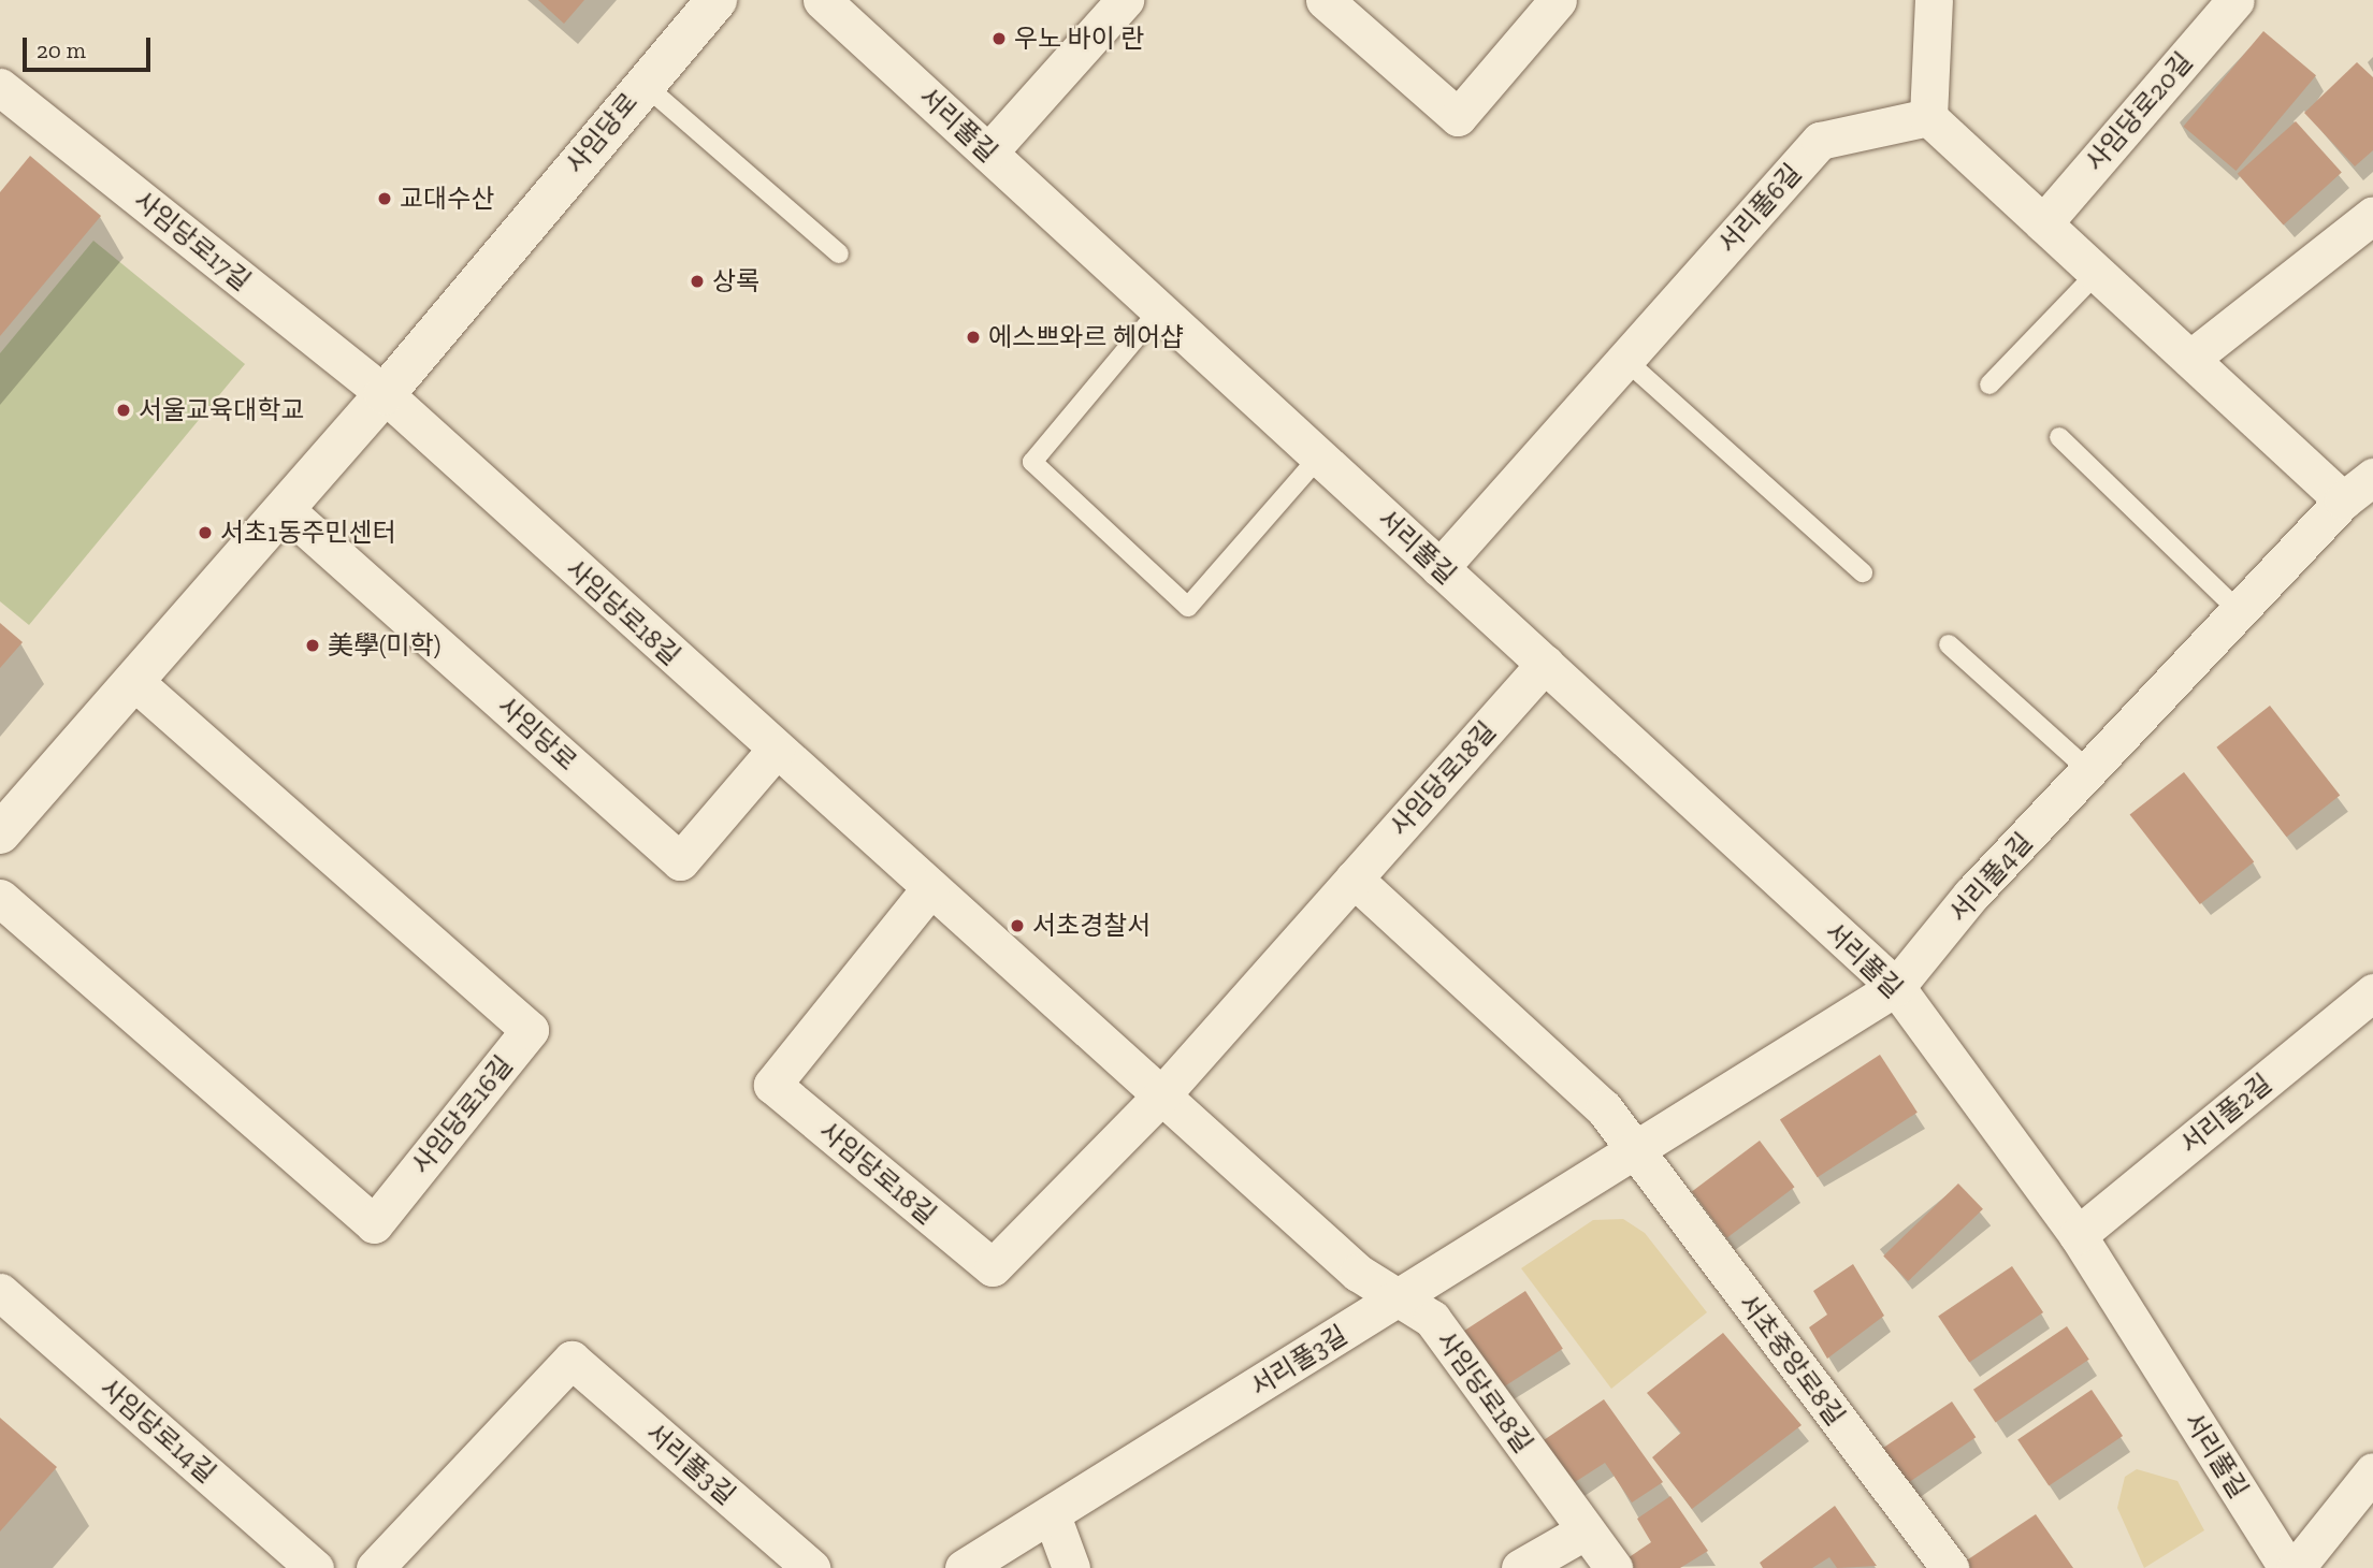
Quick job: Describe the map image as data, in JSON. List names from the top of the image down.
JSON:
{
  "streets": {
    "main road": ["사임당로"],
    "street": [
      "사임당로20길",
      "서리풀길",
      "서리풀6길",
      "사임당로17길",
      "사임당로18길",
      "서리풀4길",
      "서리풀2길",
      "사임당로16길",
      "서초중앙로8길",
      "서리풀3길",
      "사임당로14길"
    ]
  },
  "crossings": [
    ["서리풀길", "서리풀6길"],
    ["서리풀길", "사임당로18길"],
    ["서리풀길", "서리풀4길"],
    ["서리풀길", "서리풀2길"],
    ["서리풀길", "서리풀3길"],
    ["사임당로", "사임당로17길"],
    ["사임당로", "사임당로18길"],
    ["사임당로", "사임당로16길"],
    ["사임당로17길", "사임당로18길"],
    ["사임당로18길", "서리풀3길"],
    ["서리풀4길", "서리풀3길"],
    ["서초중앙로8길", "서리풀3길"]
  ],
  "places": [
    "우노 바이 란",
    "교대수산",
    "상록",
    "에스쁘와르 헤어샵",
    "서울교육대학교",
    "서초1동주민센터",
    "美學(미학)",
    "서초경찰서"
  ],
  "scale_bar": "20 m"
}
